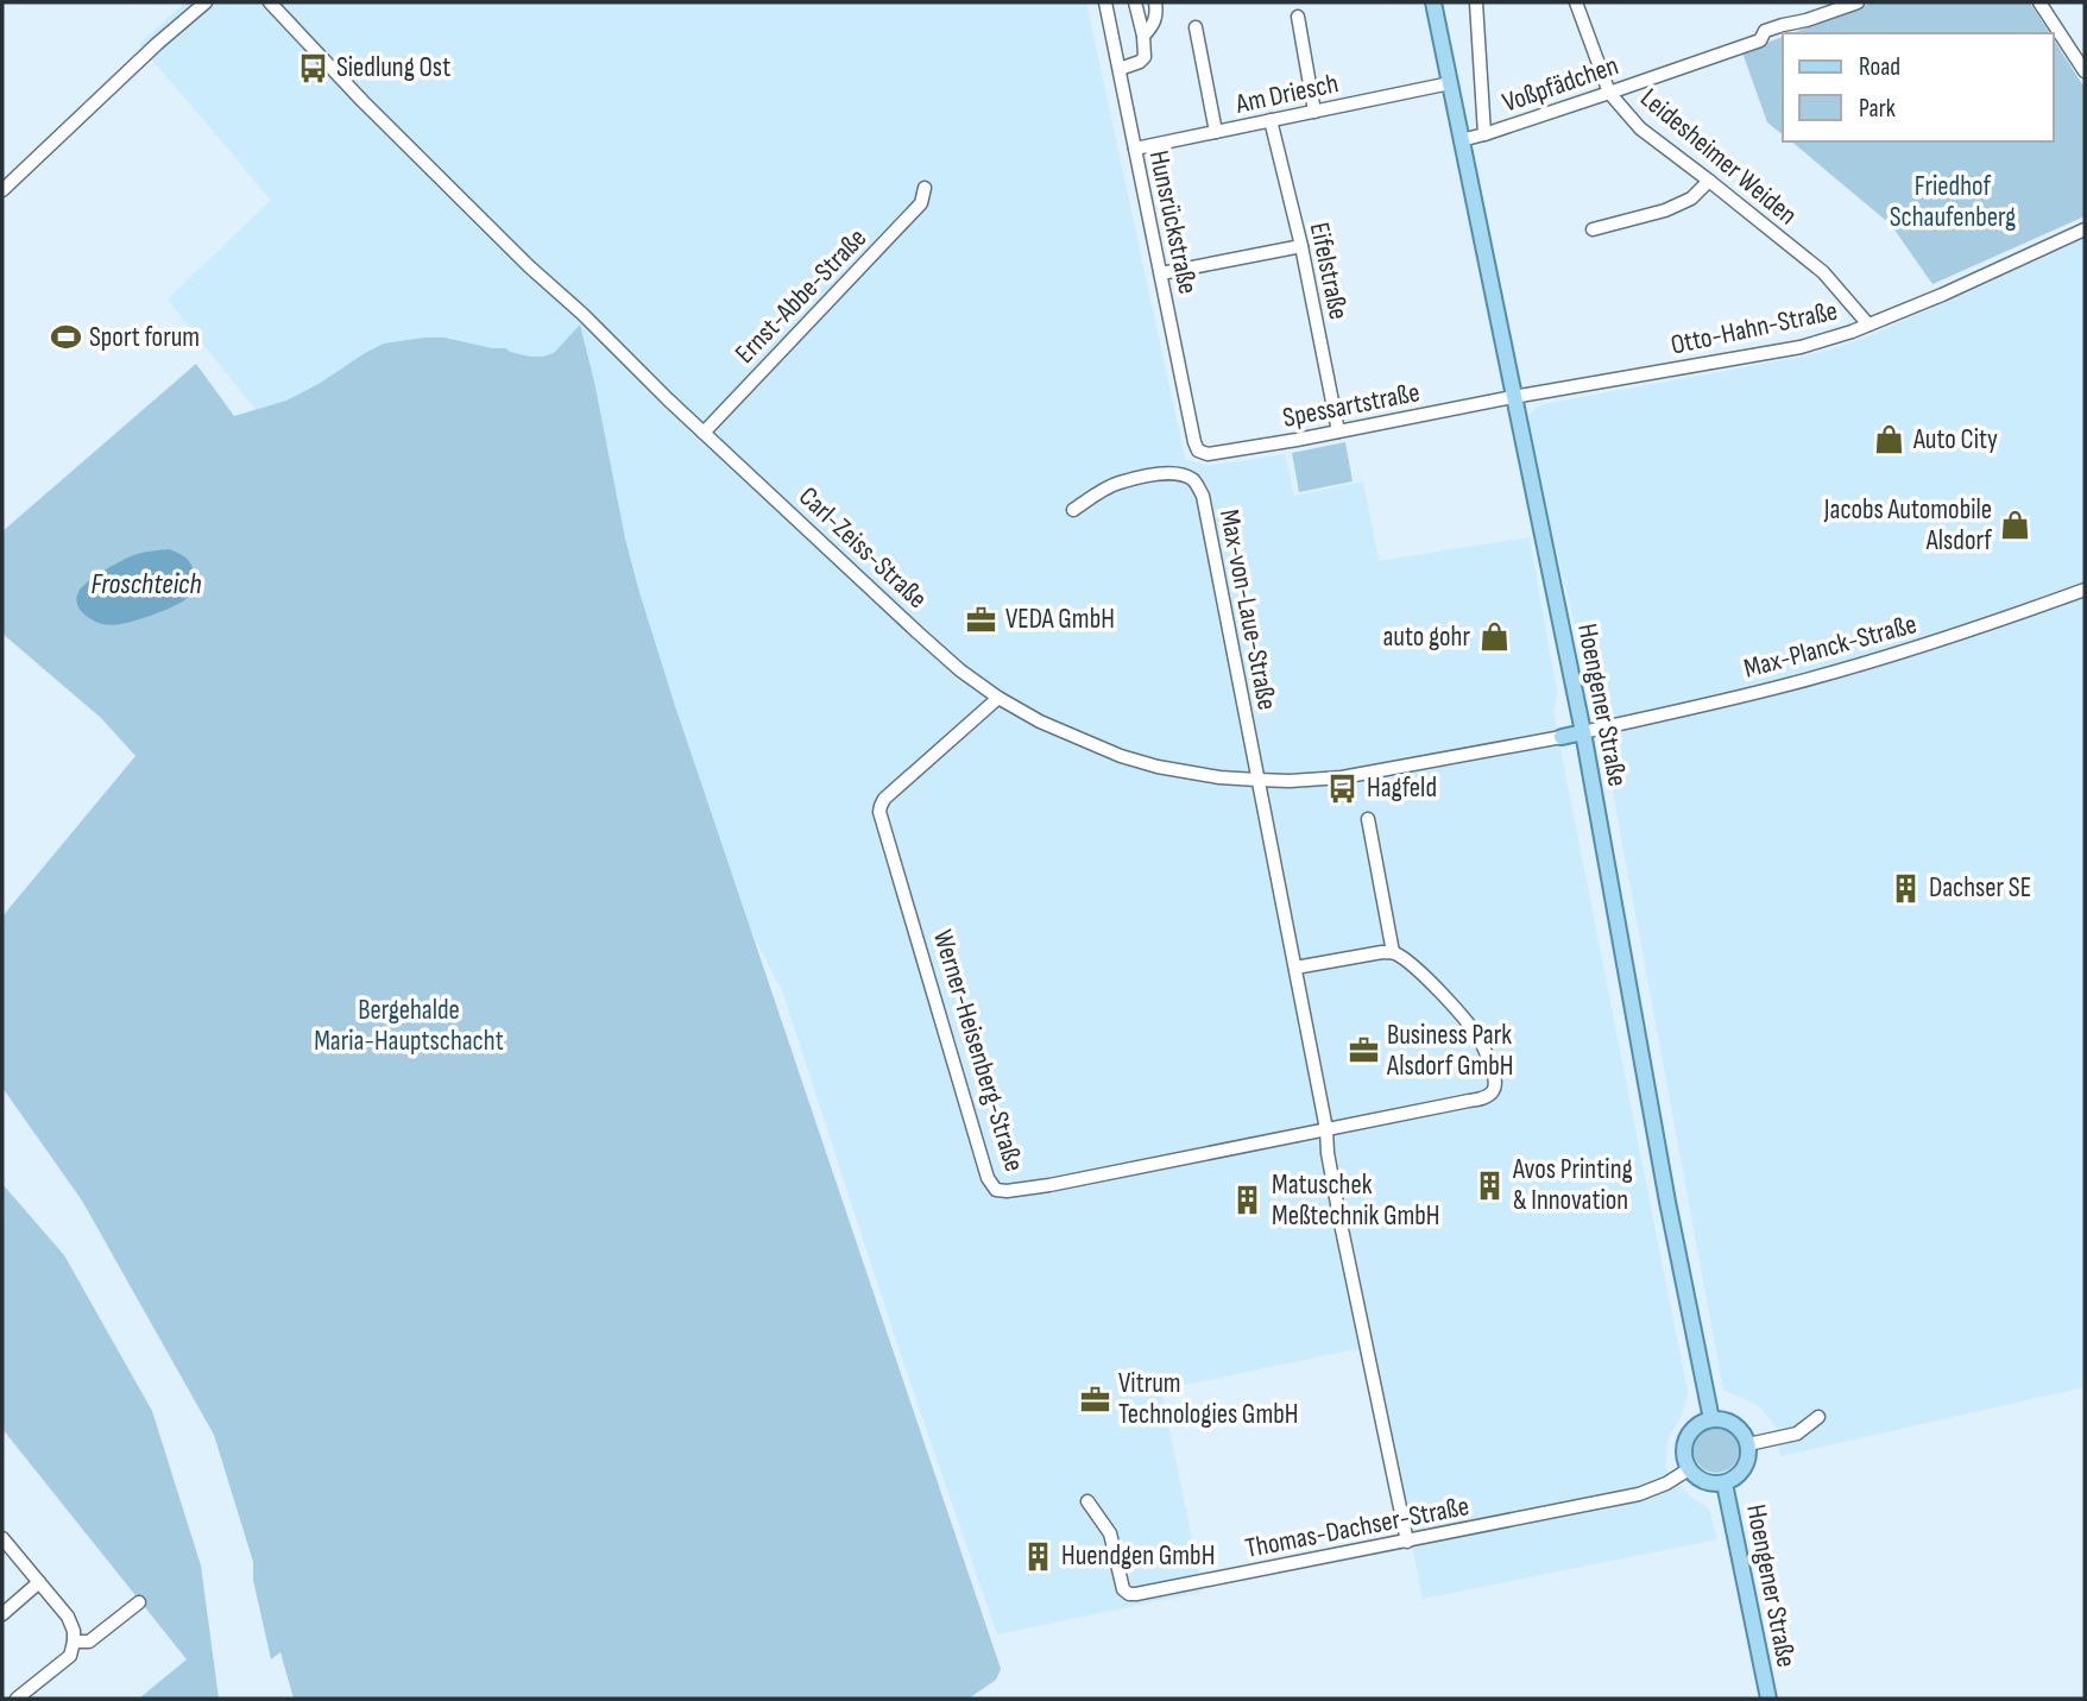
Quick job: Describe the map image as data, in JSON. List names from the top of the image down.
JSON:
{
  "streets": {
    "main road": ["Carl-Zeiss-Straße", "Hoengener Straße"],
    "street": [
      "Voßpfädchen",
      "Am Driesch",
      "Leidesheimer Weiden",
      "Hunsrückstraße",
      "Eifelstraße",
      "Ernst-Abbe-Straße",
      "Otto-Hahn-Straße",
      "Spessartstraße",
      "Max-von-Laue-Straße",
      "Max-Planck-Straße",
      "Werner-Heisenberg-Straße",
      "Thomas-Dachser-Straße"
    ]
  },
  "crossings": [
    ["Voßpfädchen", "Leidesheimer Weiden"],
    ["Voßpfädchen", "Hoengener Straße"],
    ["Am Driesch", "Hunsrückstraße"],
    ["Am Driesch", "Eifelstraße"],
    ["Am Driesch", "Hoengener Straße"],
    ["Leidesheimer Weiden", "Otto-Hahn-Straße"],
    ["Hunsrückstraße", "Spessartstraße"],
    ["Eifelstraße", "Spessartstraße"],
    ["Ernst-Abbe-Straße", "Carl-Zeiss-Straße"],
    ["Otto-Hahn-Straße", "Spessartstraße"],
    ["Otto-Hahn-Straße", "Hoengener Straße"],
    ["Spessartstraße", "Hoengener Straße"],
    ["Carl-Zeiss-Straße", "Max-von-Laue-Straße"],
    ["Carl-Zeiss-Straße", "Max-Planck-Straße"],
    ["Carl-Zeiss-Straße", "Hoengener Straße"],
    ["Carl-Zeiss-Straße", "Werner-Heisenberg-Straße"],
    ["Max-Planck-Straße", "Hoengener Straße"],
    ["Hoengener Straße", "Thomas-Dachser-Straße"]
  ],
  "water": ["Froschteich"],
  "parks": ["Friedhof Schaufenberg", "Bergehalde Maria-Hauptschacht"],
  "places": {
    "bus stop": ["Siedlung Ost", "Hagfeld"],
    "sports": ["Sport forum"],
    "shop": ["Auto City", "Jacobs Automobile Alsdorf", "auto gohr"],
    "office": ["VEDA GmbH", "Business Park Alsdorf GmbH", "Vitrum Technologies GmbH"],
    "building": [
      "Dachser SE",
      "Avos Printing & Innovation",
      "Matuschek Meßtechnik GmbH",
      "Huendgen GmbH"
    ]
  },
  "legend": ["Road", "Park"]
}
